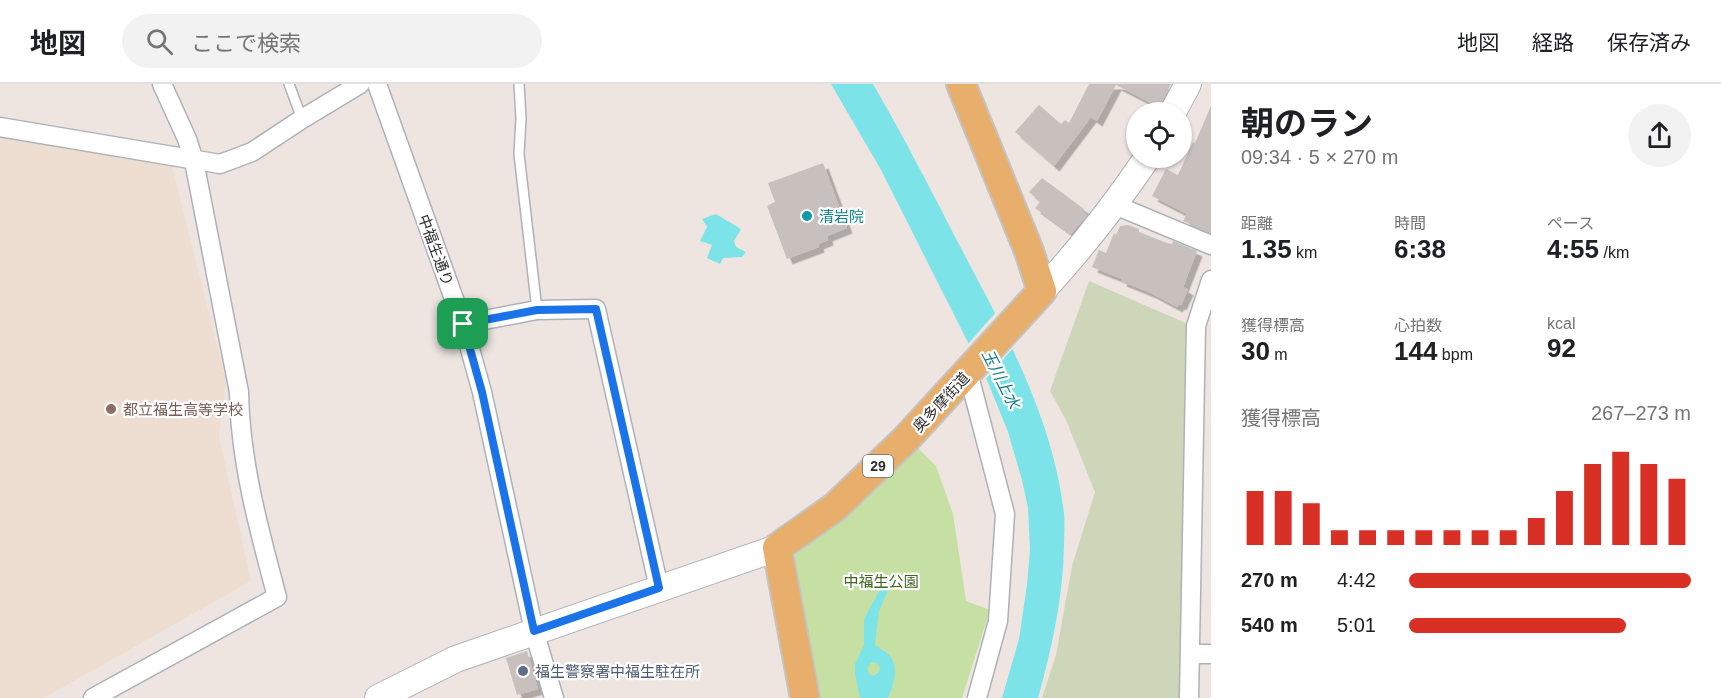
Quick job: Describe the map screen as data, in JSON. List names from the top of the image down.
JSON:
{
  "streets": {
    "main road": ["奥多摩街道", "29"],
    "street": ["中福生通り"]
  },
  "water": ["玉川上水"],
  "parks": ["中福生公園"],
  "places": ["清岩院", "都立福生高等学校", "福生警察署中福生駐在所"],
  "page": {
    "header": "地図",
    "search": "ここで検索",
    "nav": ["地図", "経路", "保存済み"],
    "heading": ["朝のラン", "09:34 · 5 × 270 m"],
    "stats": [
      ["距離", "1.35 km"],
      ["時間", "6:38"],
      ["ペース", "4:55 /km"],
      ["獲得標高", "30 m"],
      ["心拍数", "144 bpm"],
      ["kcal", "92"]
    ],
    "chart": ["獲得標高", "267–273 m"],
    "list": [
      {
        "name": "270 m",
        "note": "4:42"
      },
      {
        "name": "540 m",
        "note": "5:01"
      }
    ]
  }
}
